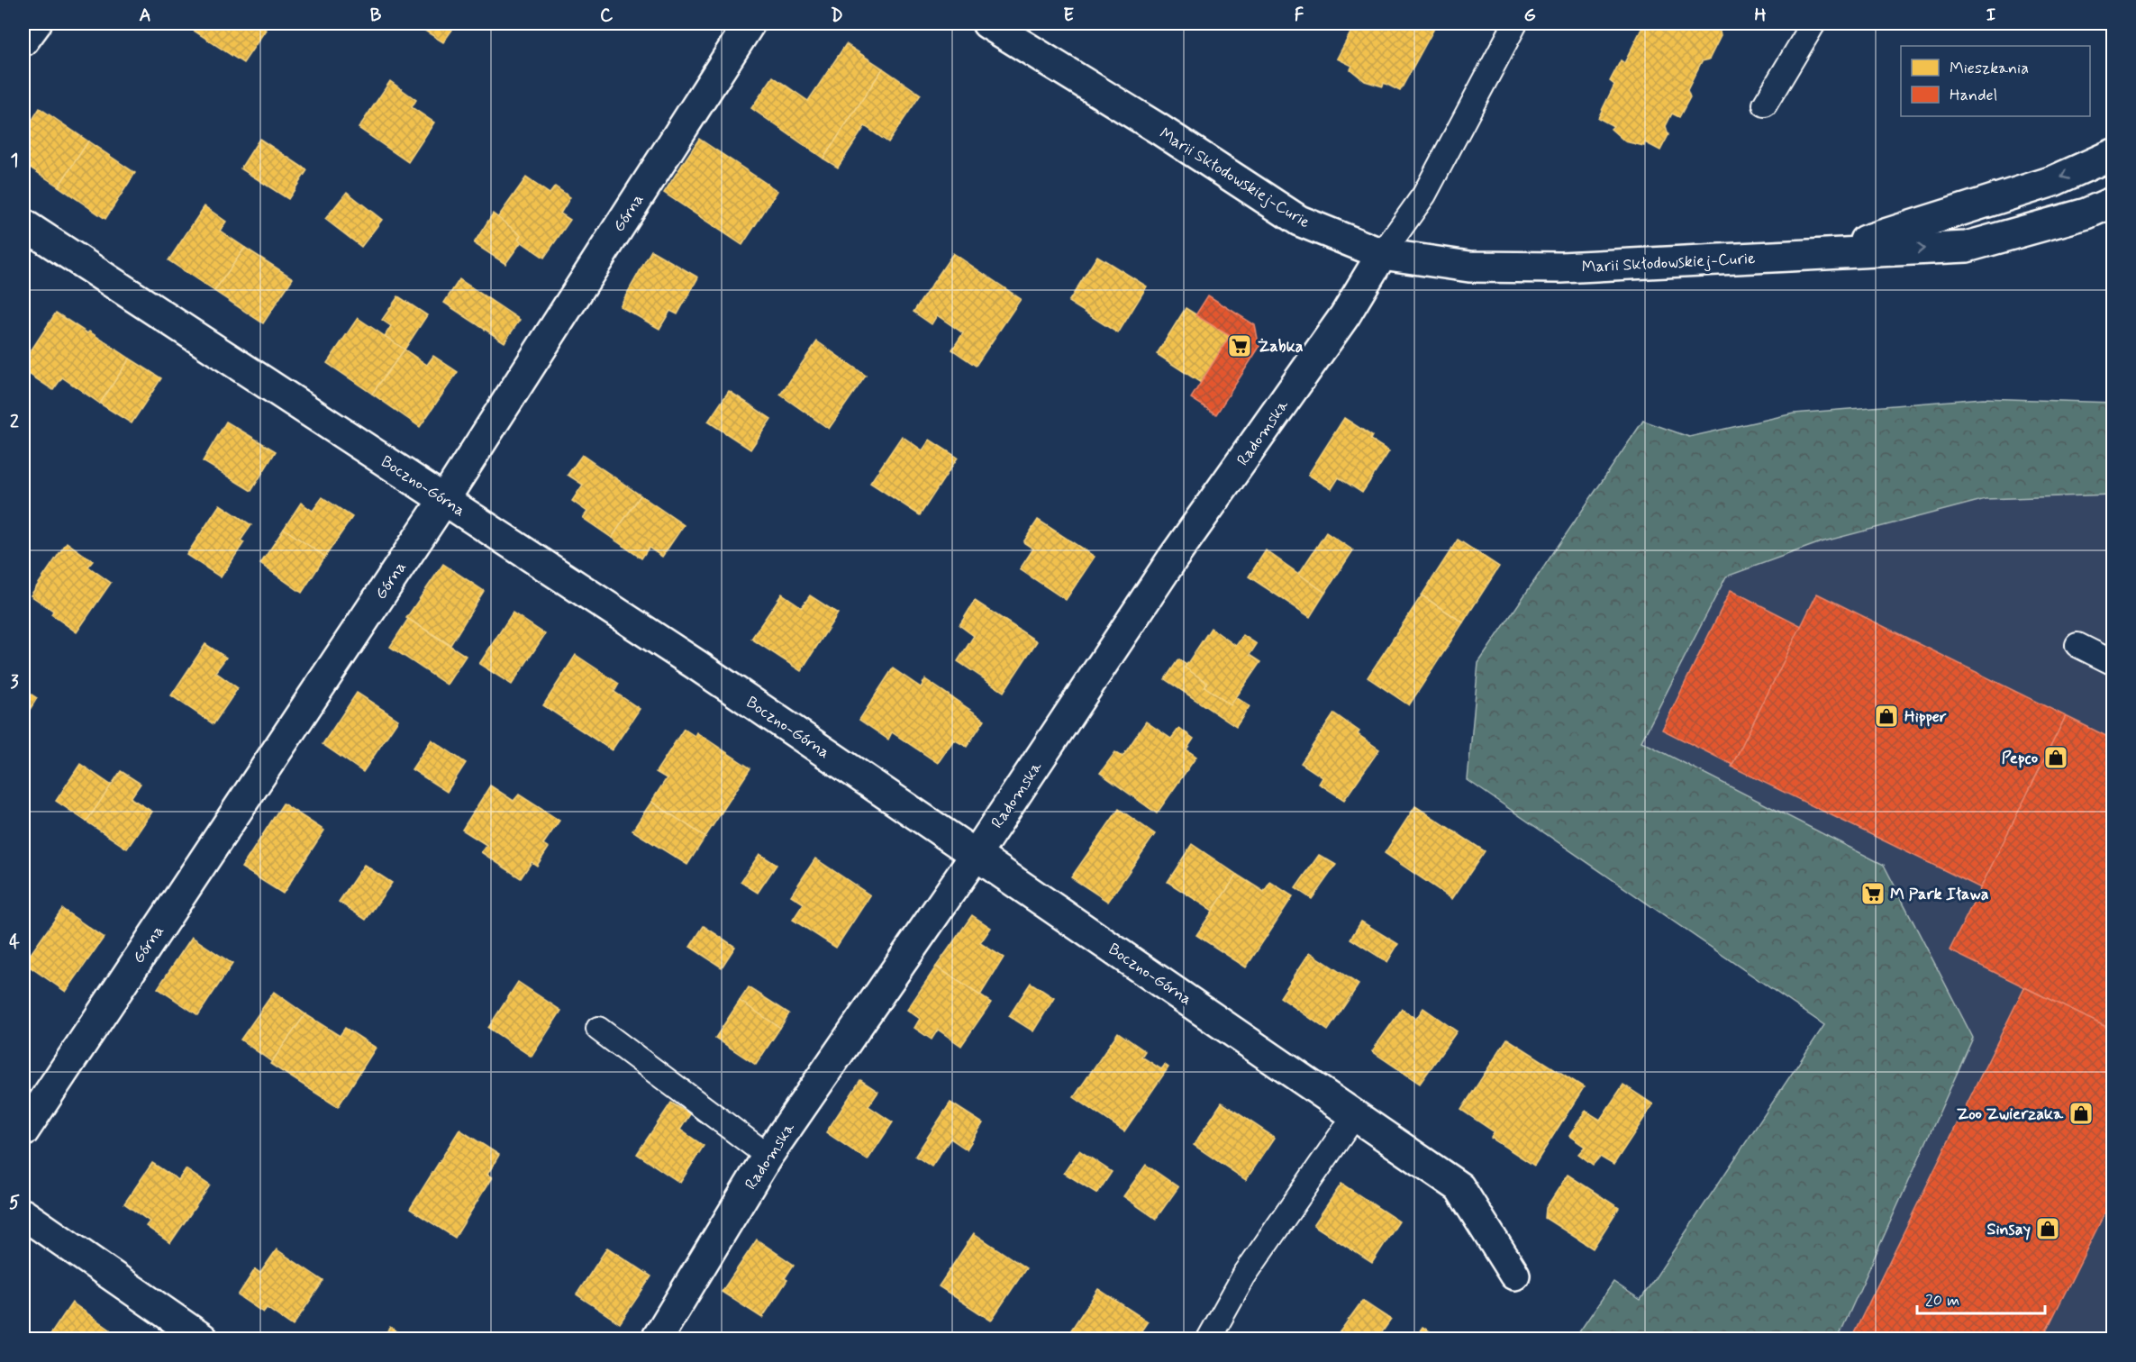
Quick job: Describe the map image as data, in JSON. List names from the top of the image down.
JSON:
{
  "streets": {
    "street": [
      "Marii Skłodowskiej-Curie",
      "Górna",
      "Radomska",
      "Boczno-Górna"
    ]
  },
  "crossings": [
    ["Marii Skłodowskiej-Curie", "Radomska"],
    ["Górna", "Boczno-Górna"],
    ["Radomska", "Boczno-Górna"]
  ],
  "places": {
    "supermarket": ["Żabka", "M Park Iława"],
    "shop": [
      "Hipper",
      "Pepco",
      "Zoo Zwierzaka",
      "Sinsay"
    ]
  },
  "legend": ["Mieszkania", "Handel"],
  "scale_bar": "20 m",
  "grid": {
    "columns": [
      "A",
      "B",
      "C",
      "D",
      "E",
      "F",
      "G",
      "H",
      "I"
    ],
    "rows": [
      "1",
      "2",
      "3",
      "4",
      "5"
    ]
  }
}
